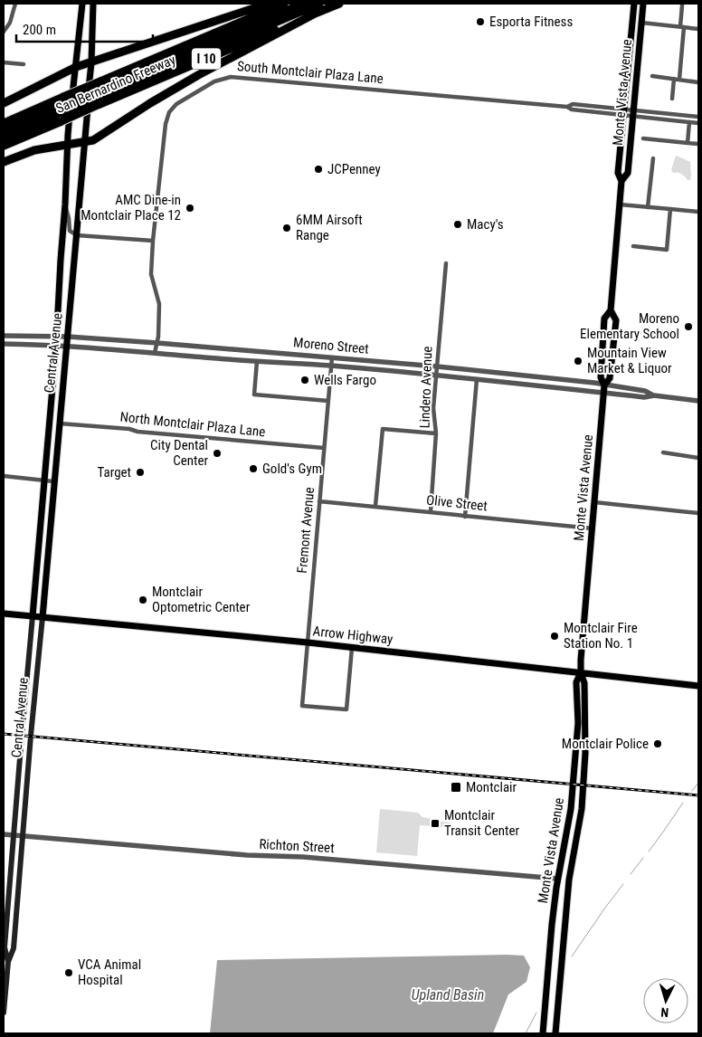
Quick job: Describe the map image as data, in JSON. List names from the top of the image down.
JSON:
{
  "streets": {
    "highway": ["I 10", "San Bernardino Freeway"],
    "main road": ["Monte Vista Avenue", "Central Avenue", "Arrow Highway"],
    "street": [
      "South Montclair Plaza Lane",
      "Moreno Street",
      "Lindero Avenue",
      "North Montclair Plaza Lane",
      "Olive Street",
      "Fremont Avenue",
      "Richton Street"
    ]
  },
  "crossings": [
    ["South Montclair Plaza Lane", "Monte Vista Avenue"],
    ["South Montclair Plaza Lane", "Moreno Street"],
    ["Monte Vista Avenue", "Moreno Street"],
    ["Monte Vista Avenue", "Olive Street"],
    ["Monte Vista Avenue", "Arrow Highway"],
    ["Monte Vista Avenue", "Richton Street"],
    ["Moreno Street", "Central Avenue"],
    ["Moreno Street", "Lindero Avenue"],
    ["Moreno Street", "Fremont Avenue"],
    ["Central Avenue", "North Montclair Plaza Lane"],
    ["Central Avenue", "Arrow Highway"],
    ["Central Avenue", "Richton Street"],
    ["Lindero Avenue", "Olive Street"],
    ["North Montclair Plaza Lane", "Fremont Avenue"],
    ["Olive Street", "Fremont Avenue"],
    ["Fremont Avenue", "Arrow Highway"]
  ],
  "water": ["Upland Basin"],
  "places": {
    "other": [
      "Esporta Fitness",
      "JCPenney",
      "AMC Dine-in Montclair Place 12",
      "Macy's",
      "6MM Airsoft Range",
      "Moreno Elementary School",
      "Mountain View Market & Liquor",
      "Wells Fargo",
      "City Dental Center",
      "Gold's Gym",
      "Target",
      "Montclair Optometric Center",
      "Montclair Fire Station No. 1",
      "Montclair Police",
      "VCA Animal Hospital"
    ],
    "transit": ["Montclair", "Montclair Transit Center"]
  },
  "scale_bar": "200 m",
  "north": "bottom"
}
